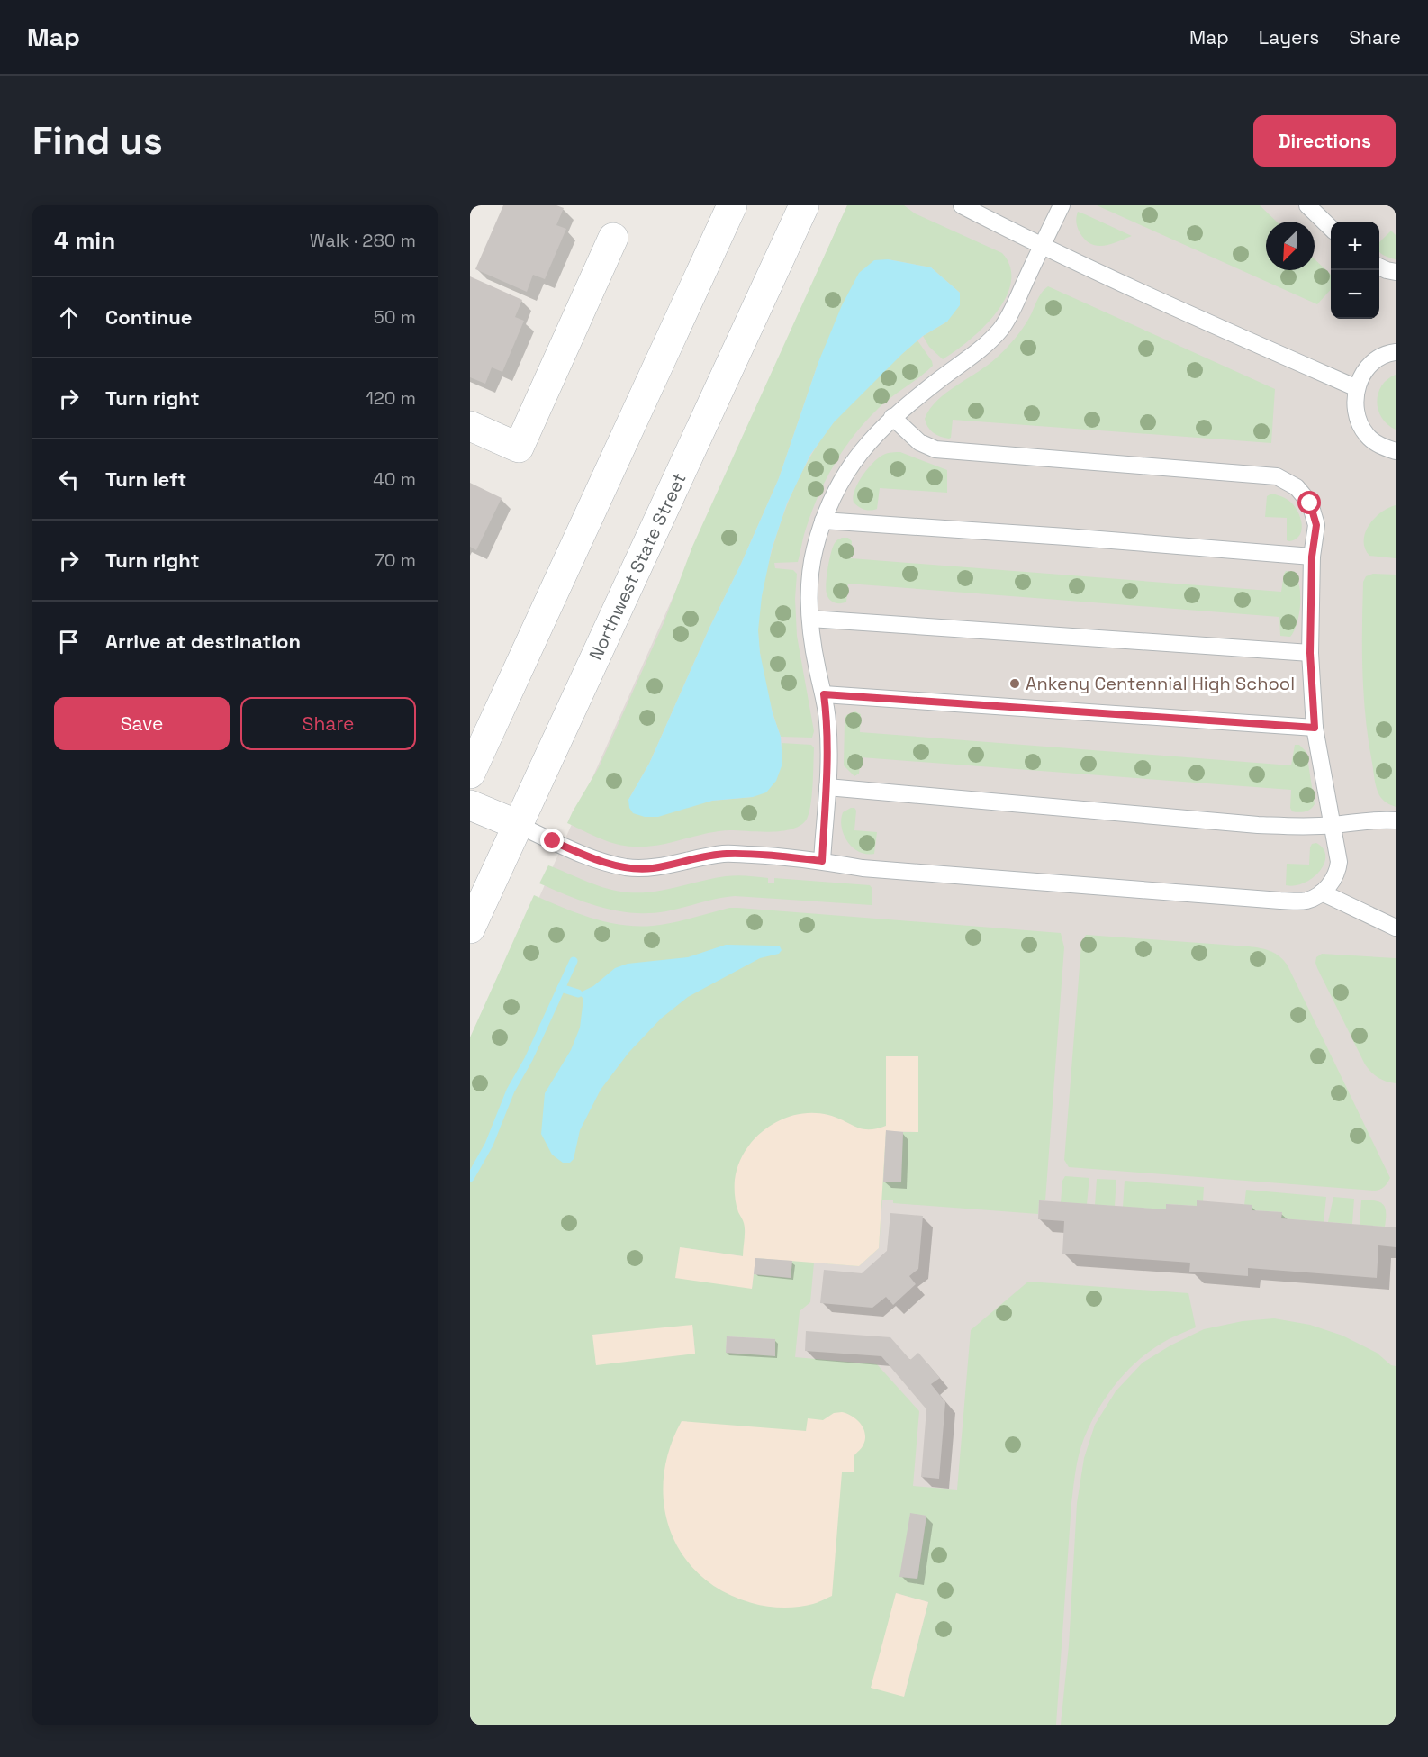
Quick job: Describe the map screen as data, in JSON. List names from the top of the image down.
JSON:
{
  "streets": {
    "main road": ["Northwest State Street"]
  },
  "places": ["Ankeny Centennial High School"],
  "north": "bottom left",
  "page": {
    "header": "Map",
    "nav": ["Map", "Layers", "Share"],
    "buttons": [
      "Directions",
      ["Save", "Share"]
    ],
    "title": "Find us",
    "heading": ["4 min", "Walk · 280 m"],
    "map_buttons": ["+", "−"],
    "list": [
      ["Continue", "50 m"],
      ["Turn right", "120 m"],
      ["Turn left", "40 m"],
      ["Turn right", "70 m"],
      "Arrive at destination"
    ]
  }
}
